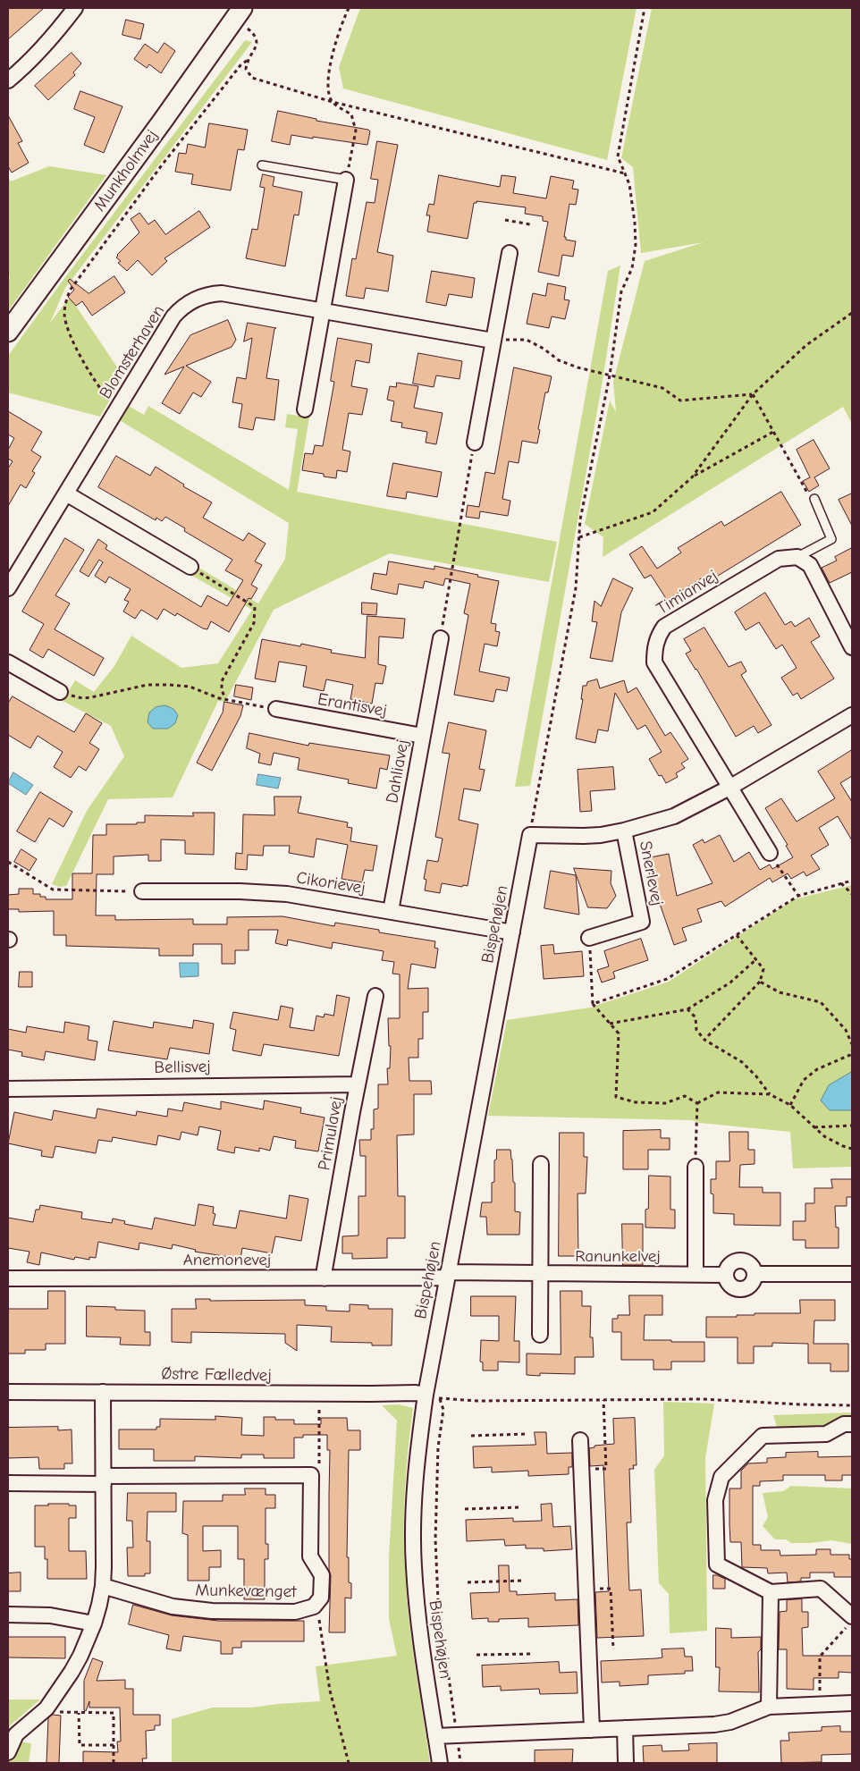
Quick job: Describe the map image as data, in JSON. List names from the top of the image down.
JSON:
{
  "streets": {
    "street": [
      "Munkholmvej",
      "Blomsterhaven",
      "Timianvej",
      "Erantisvej",
      "Dahliavej",
      "Snerlevej",
      "Cikorievej",
      "Bispehøjen",
      "Bellisvej",
      "Primulavej",
      "Ranunkelvej",
      "Anemonevej",
      "Østre Fælledvej",
      "Munkevænget"
    ]
  },
  "crossings": [
    ["Timianvej", "Snerlevej"],
    ["Erantisvej", "Dahliavej"],
    ["Dahliavej", "Cikorievej"],
    ["Snerlevej", "Bispehøjen"],
    ["Cikorievej", "Bispehøjen"],
    ["Bispehøjen", "Ranunkelvej"],
    ["Bispehøjen", "Anemonevej"],
    ["Bispehøjen", "Østre Fælledvej"],
    ["Bellisvej", "Primulavej"],
    ["Primulavej", "Anemonevej"],
    ["Ranunkelvej", "Anemonevej"]
  ]
}
